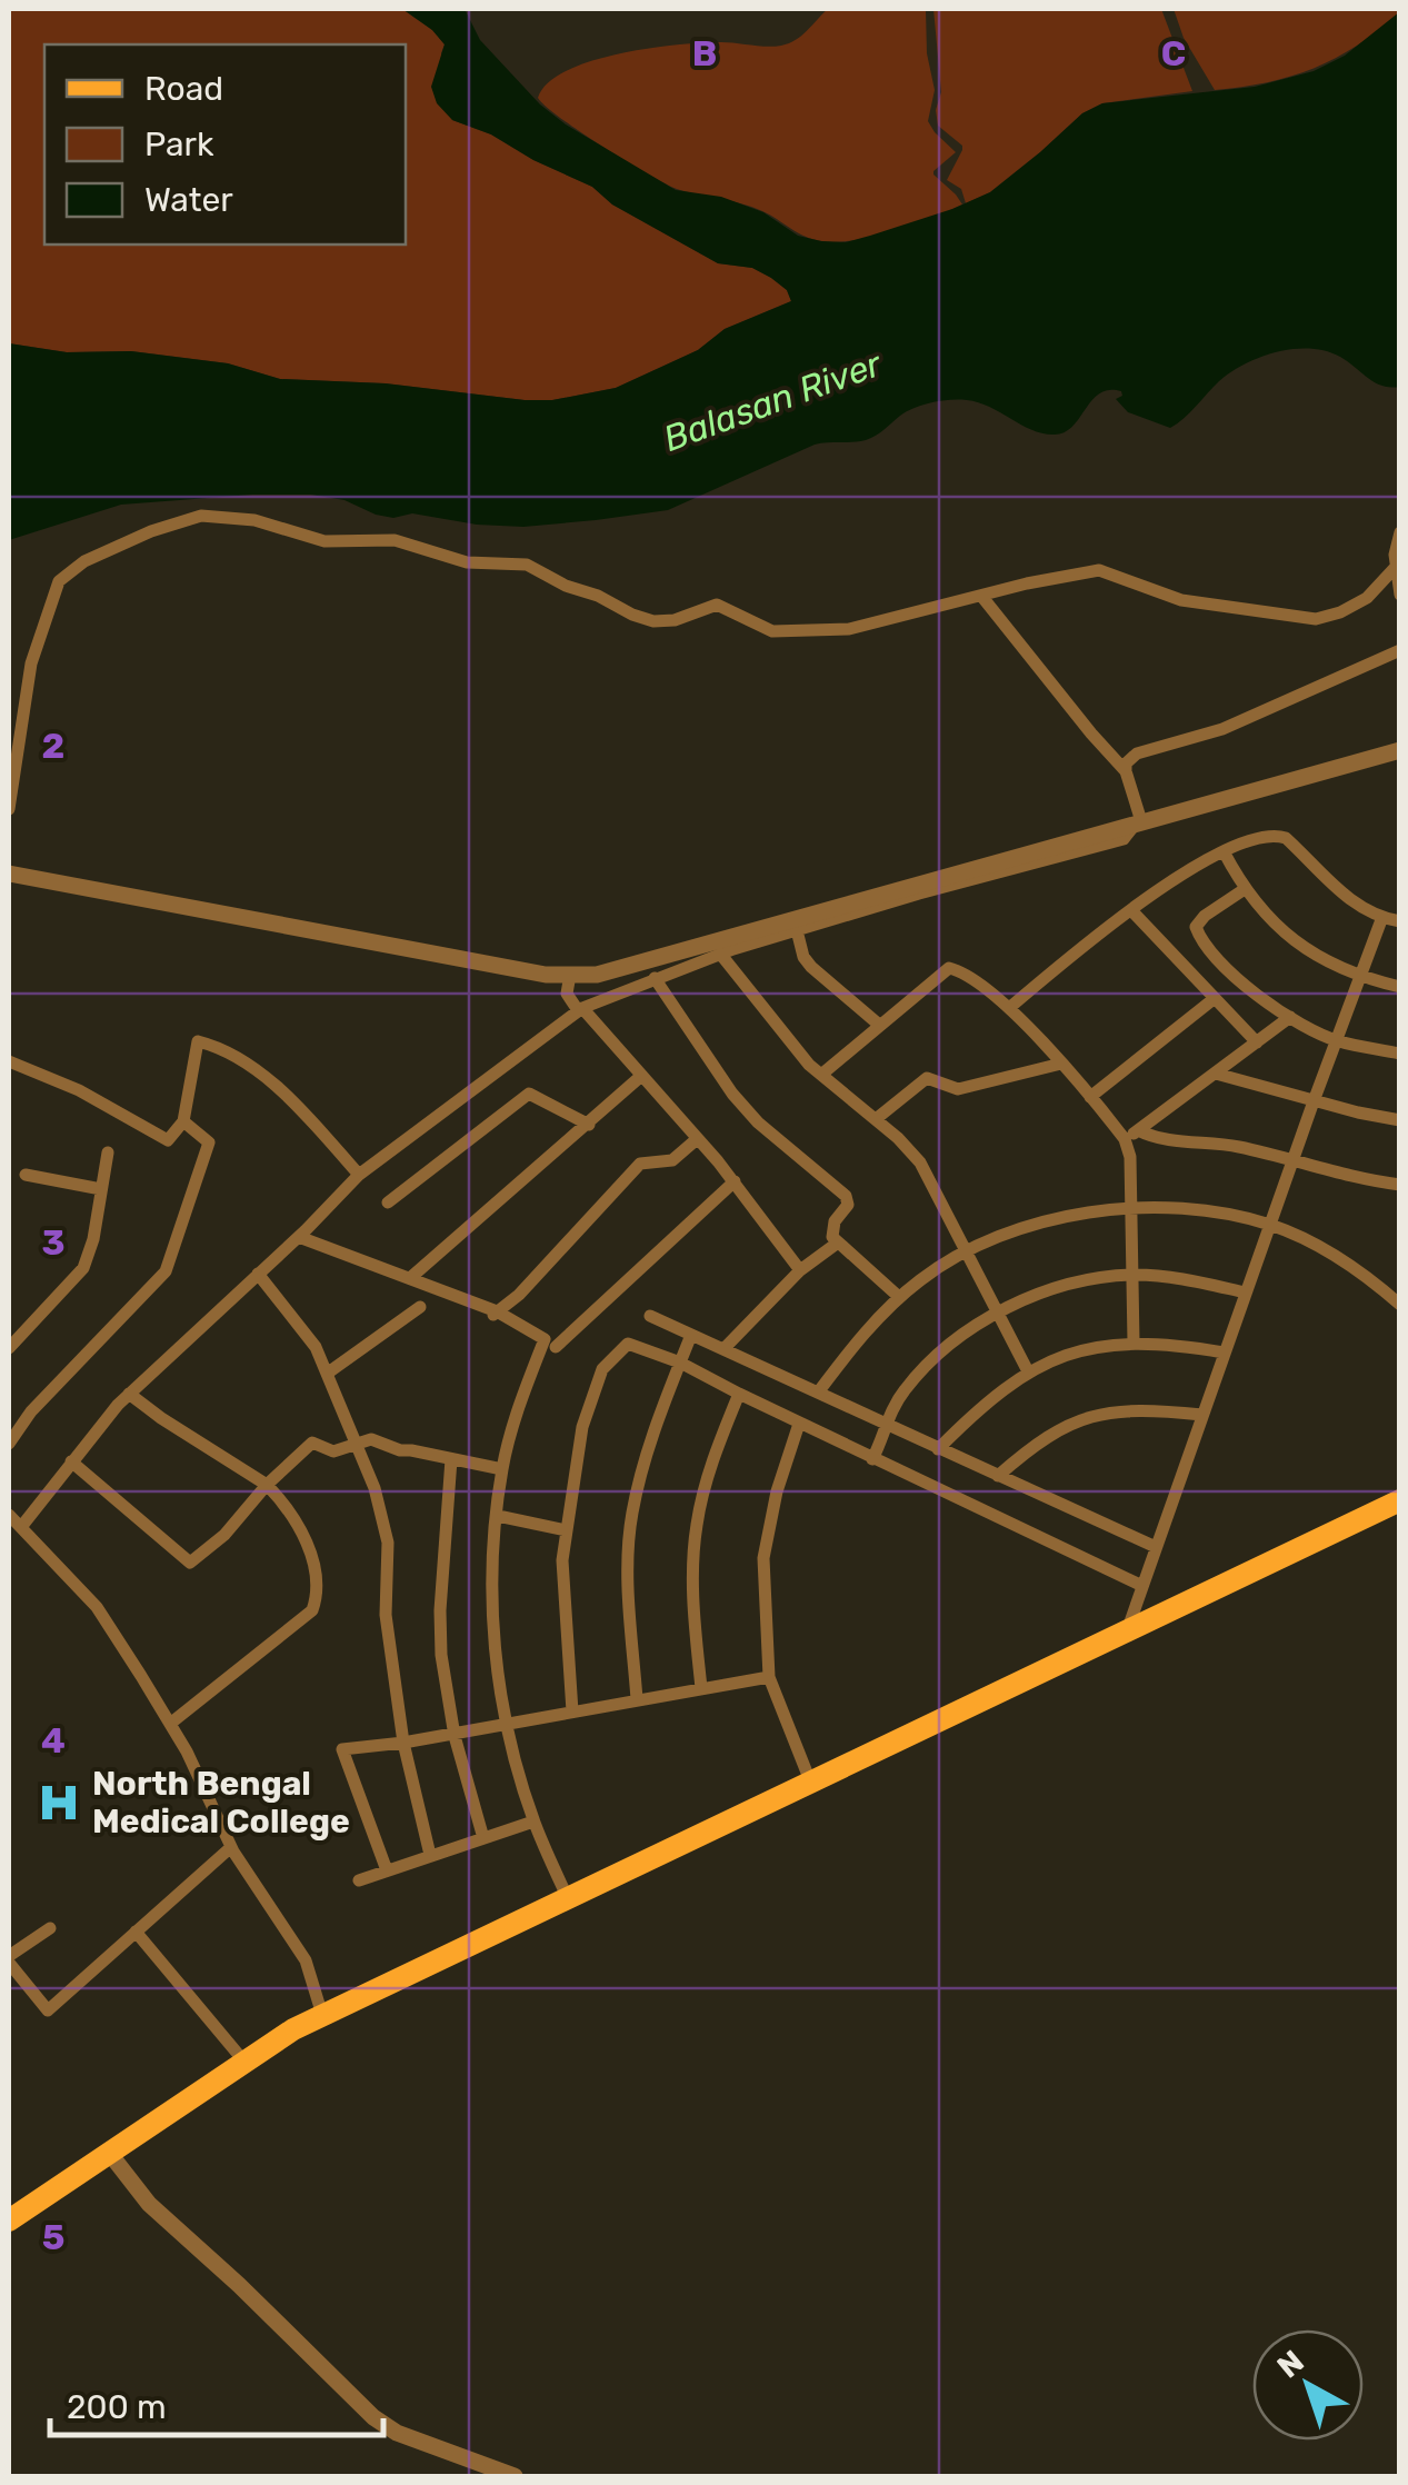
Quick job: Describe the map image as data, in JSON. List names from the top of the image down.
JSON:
{
  "water": ["Balasan River"],
  "places": {
    "hospital": ["North Bengal Medical College"]
  },
  "legend": ["Road", "Park", "Water"],
  "scale_bar": "200 m",
  "north": "top left",
  "grid": {
    "columns": ["B", "C"],
    "rows": [
      "2",
      "3",
      "4",
      "5"
    ]
  }
}
